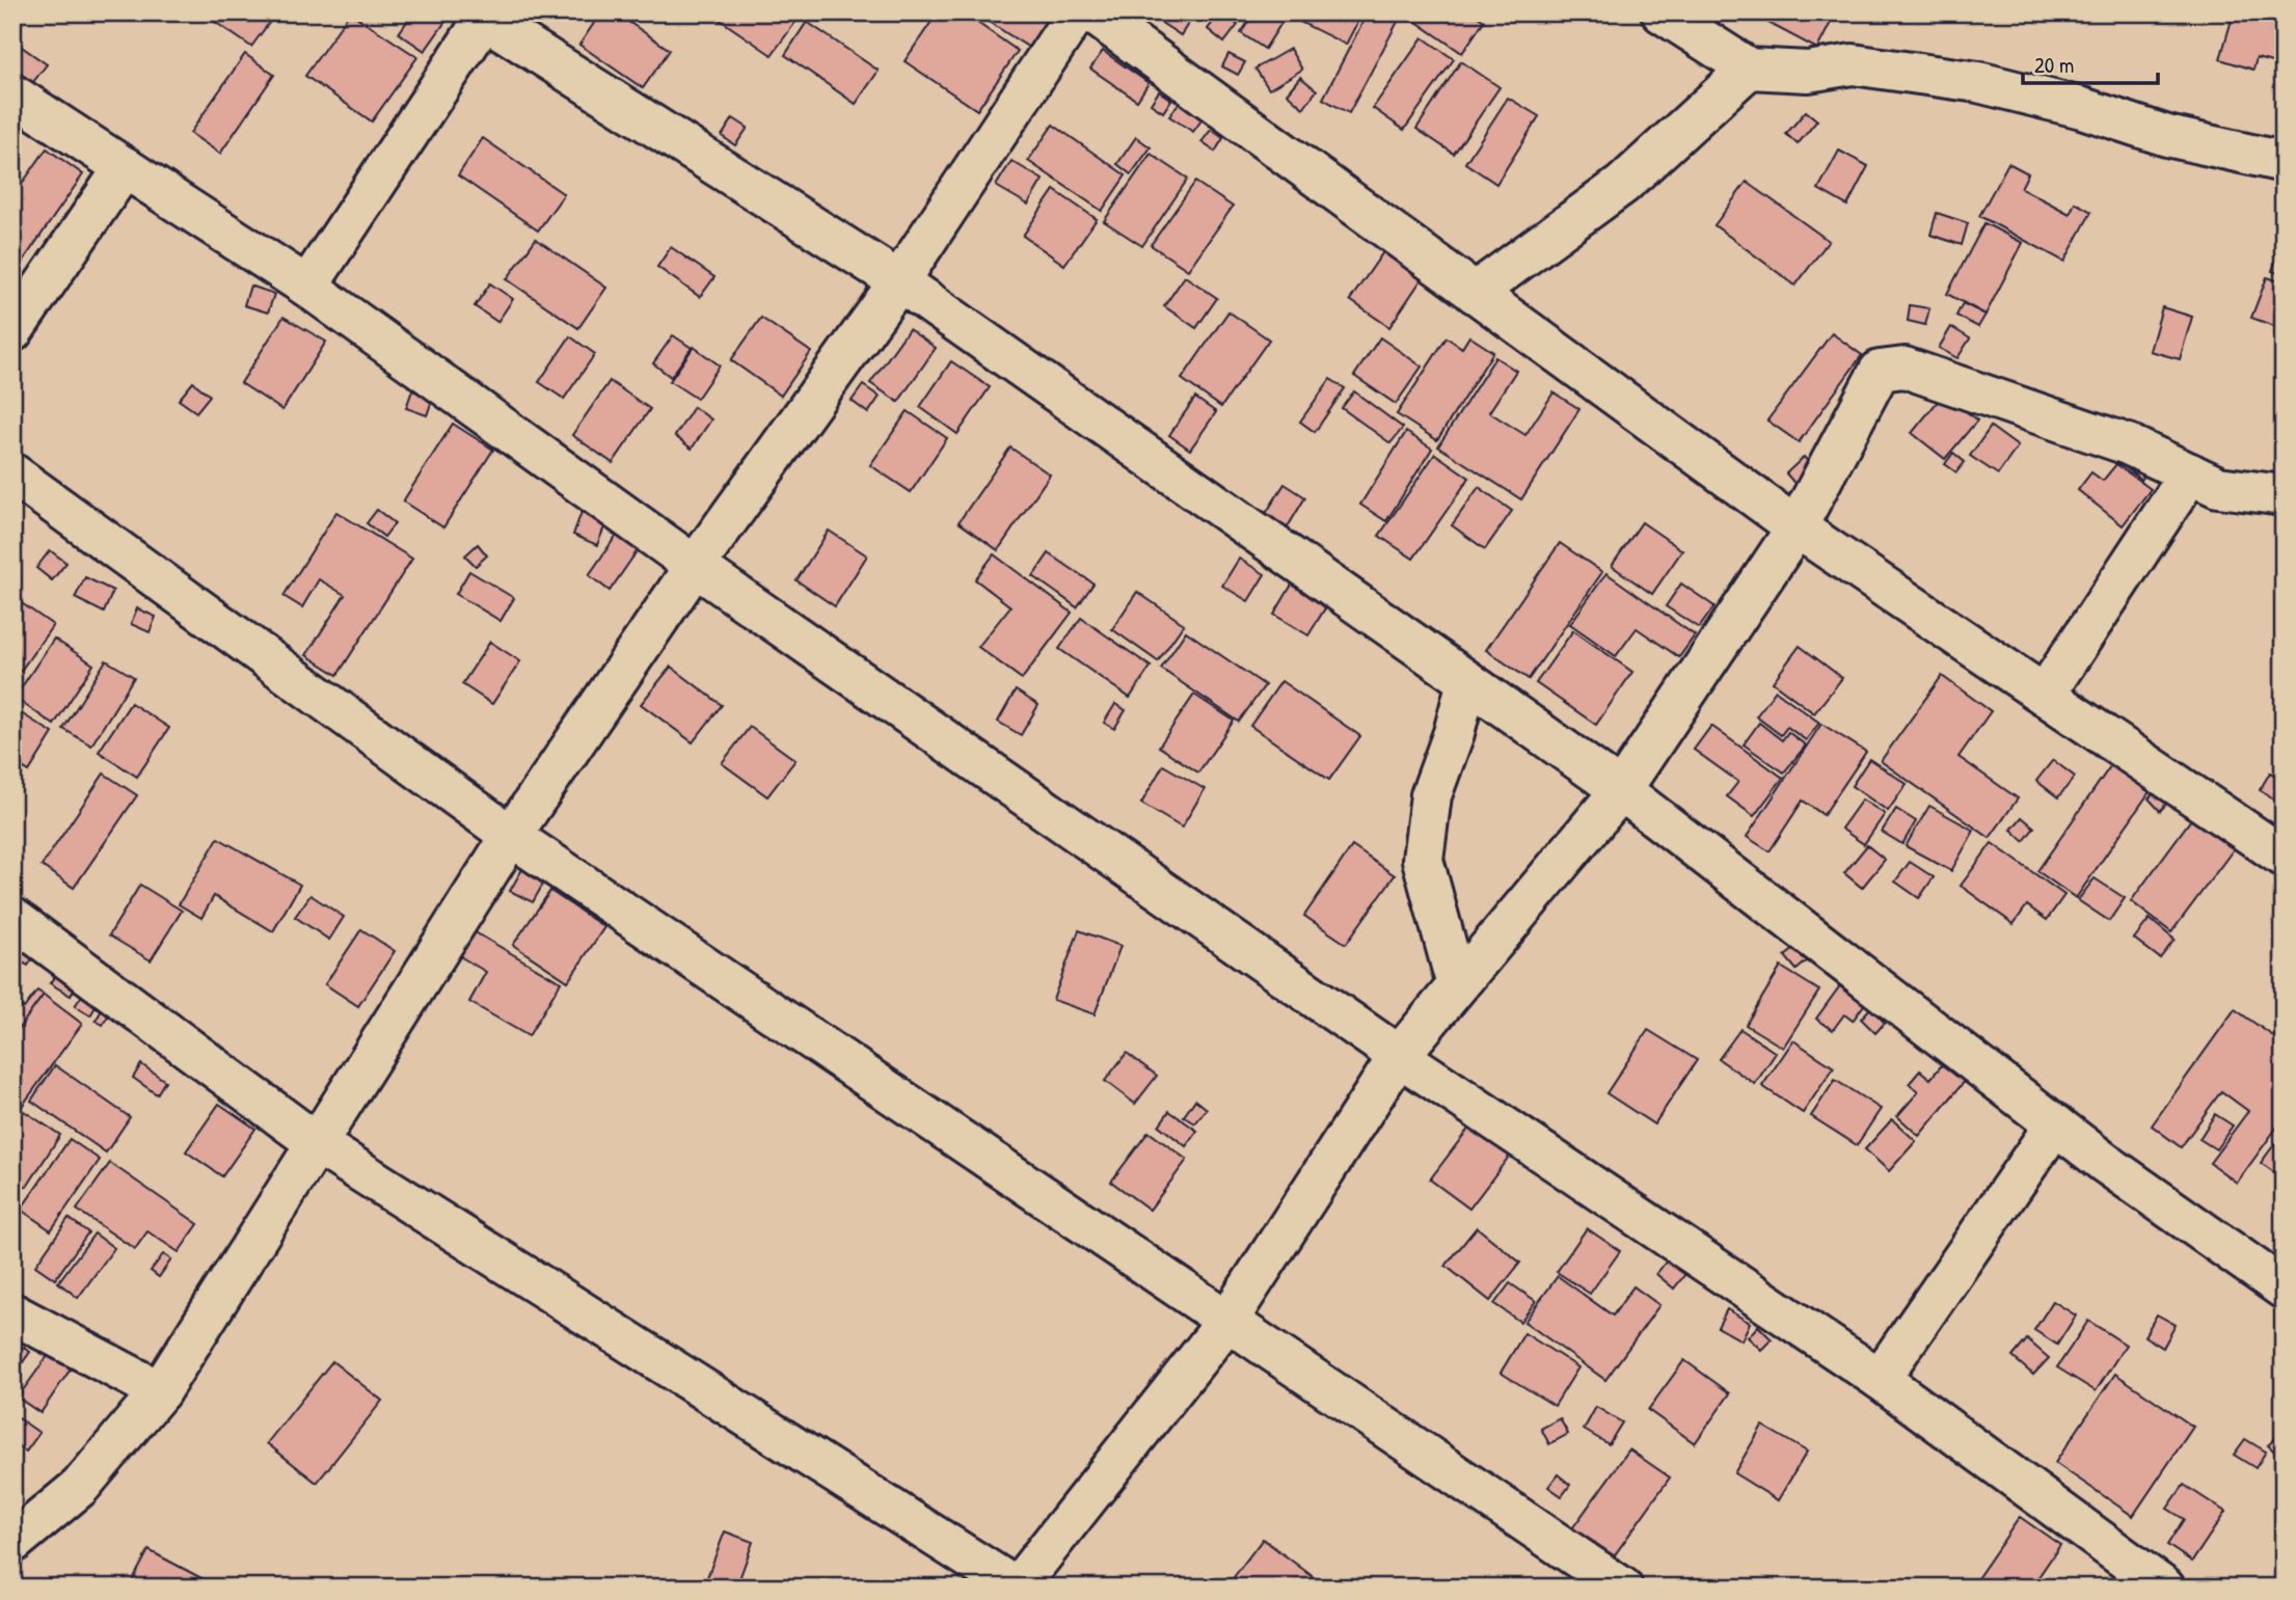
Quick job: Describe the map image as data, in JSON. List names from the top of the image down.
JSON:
{
  "scale_bar": "20 m"
}
